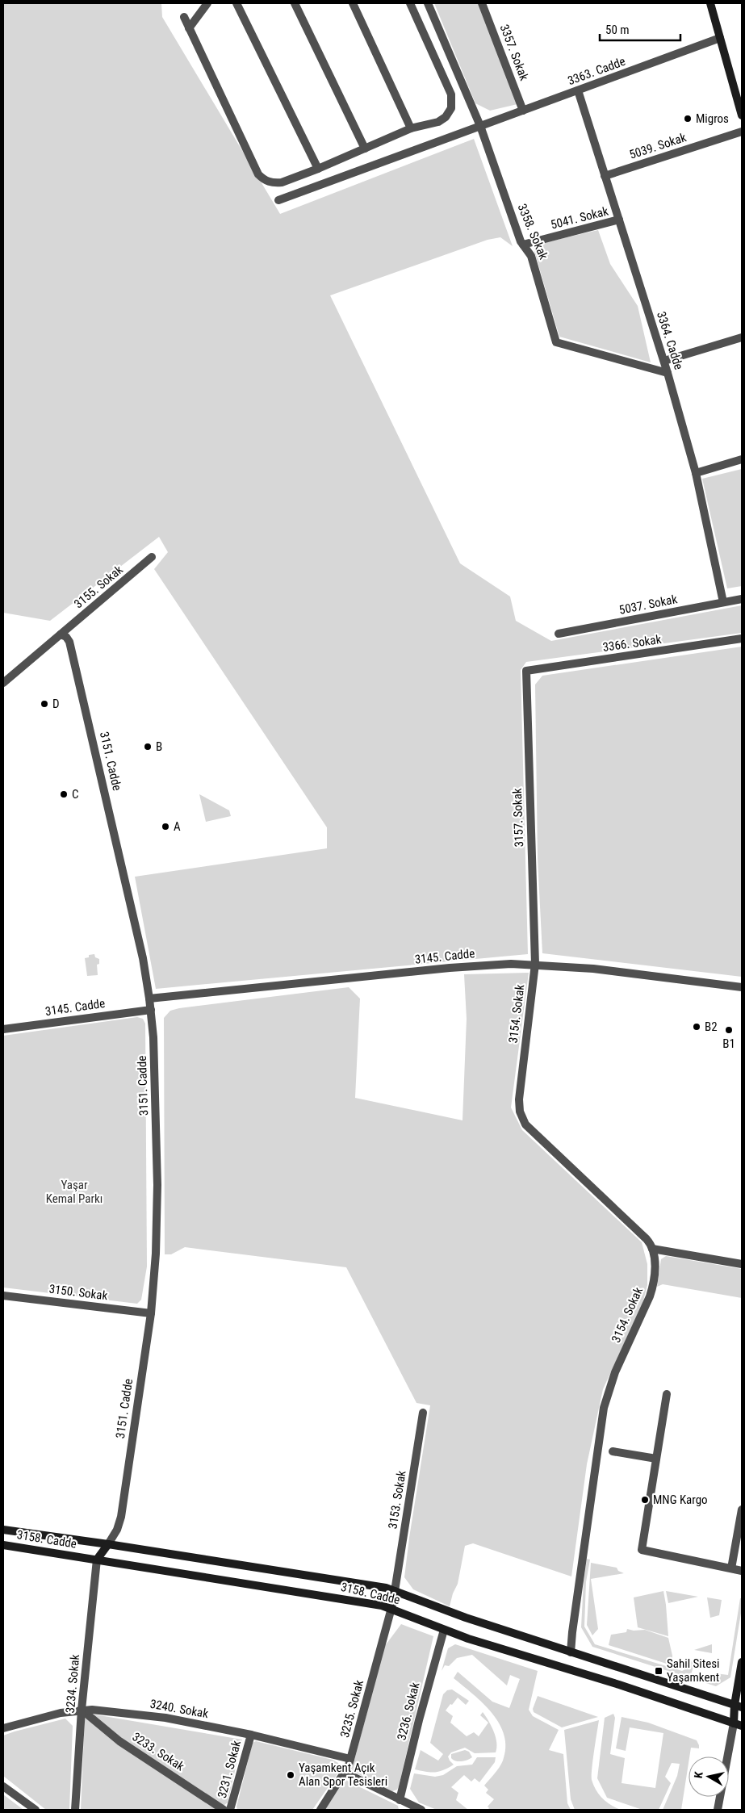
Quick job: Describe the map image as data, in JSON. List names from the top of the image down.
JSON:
{
  "streets": {
    "street": [
      "3357. Sokak",
      "3363. Cadde",
      "5039. Sokak",
      "5041. Sokak",
      "3358. Sokak",
      "3364. Cadde",
      "3155. Sokak",
      "5037. Sokak",
      "3366. Sokak",
      "3151. Cadde",
      "3157. Sokak",
      "3145. Cadde",
      "3154. Sokak",
      "3150. Sokak",
      "3153. Sokak",
      "3158. Cadde",
      "3234. Sokak",
      "3240. Sokak",
      "3235. Sokak",
      "3236. Sokak",
      "3233. Sokak",
      "3231. Sokak"
    ]
  },
  "crossings": [
    ["3357. Sokak", "3363. Cadde"],
    ["3363. Cadde", "3358. Sokak"],
    ["3363. Cadde", "3364. Cadde"],
    ["5039. Sokak", "3364. Cadde"],
    ["5041. Sokak", "3358. Sokak"],
    ["5041. Sokak", "3364. Cadde"],
    ["3358. Sokak", "3364. Cadde"],
    ["3364. Cadde", "5037. Sokak"],
    ["3155. Sokak", "3151. Cadde"],
    ["3366. Sokak", "3157. Sokak"],
    ["3151. Cadde", "3145. Cadde"],
    ["3151. Cadde", "3150. Sokak"],
    ["3151. Cadde", "3158. Cadde"],
    ["3157. Sokak", "3145. Cadde"],
    ["3157. Sokak", "3154. Sokak"],
    ["3145. Cadde", "3154. Sokak"],
    ["3154. Sokak", "3158. Cadde"],
    ["3153. Sokak", "3158. Cadde"],
    ["3158. Cadde", "3234. Sokak"],
    ["3158. Cadde", "3235. Sokak"],
    ["3158. Cadde", "3236. Sokak"],
    ["3234. Sokak", "3240. Sokak"],
    ["3234. Sokak", "3233. Sokak"],
    ["3240. Sokak", "3235. Sokak"],
    ["3240. Sokak", "3233. Sokak"],
    ["3240. Sokak", "3231. Sokak"]
  ],
  "parks": ["Yaşar Kemal Parkı"],
  "places": {
    "other": [
      "Migros",
      "D",
      "B",
      "C",
      "A",
      "B2",
      "B1",
      "MNG Kargo",
      "Yaşamkent Açık Alan Spor Tesisleri"
    ],
    "transit": ["Sahil Sitesi Yaşamkent"]
  },
  "scale_bar": "50 m",
  "north": "left"
}
